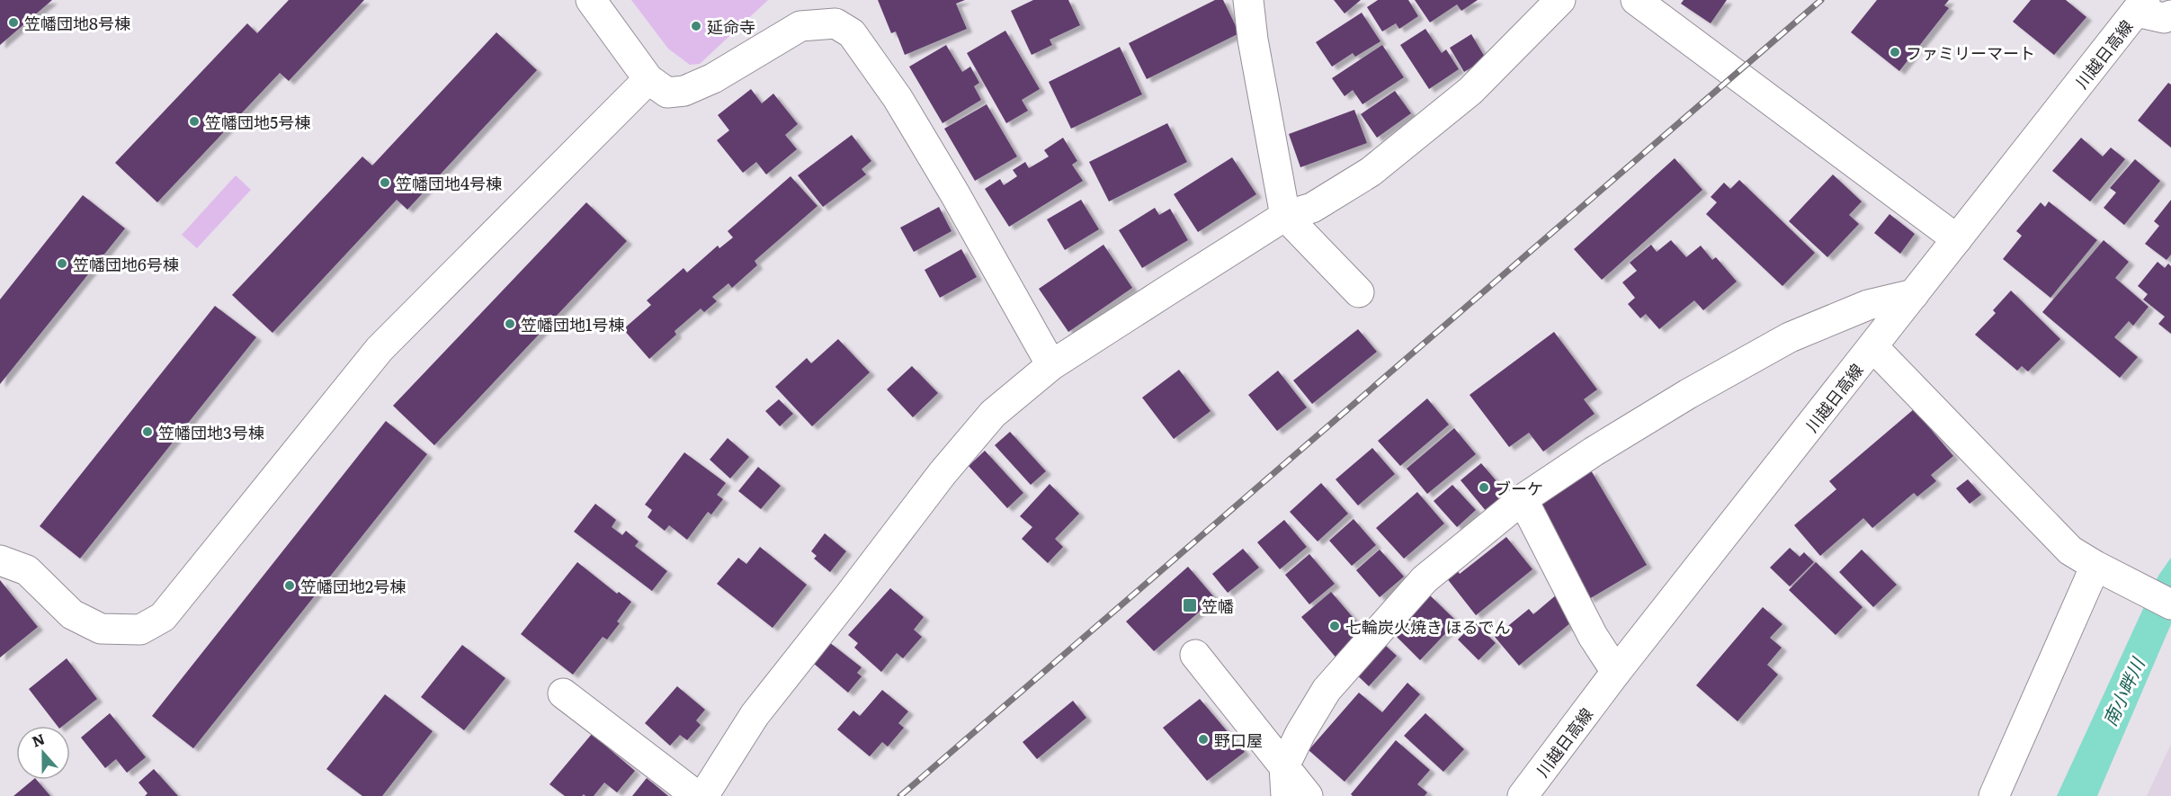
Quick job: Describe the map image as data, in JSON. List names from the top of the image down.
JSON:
{
  "streets": {
    "street": ["川越日高線"]
  },
  "water": ["南小畔川"],
  "places": {
    "other": [
      "笠幡団地8号棟",
      "延命寺",
      "ファミリーマート",
      "笠幡団地5号棟",
      "笠幡団地4号棟",
      "笠幡団地6号棟",
      "笠幡団地1号棟",
      "笠幡団地3号棟",
      "ブーケ",
      "笠幡団地2号棟",
      "七輪炭火焼き ほるでん",
      "野口屋"
    ],
    "transit": ["笠幡"]
  },
  "north": "top"
}
